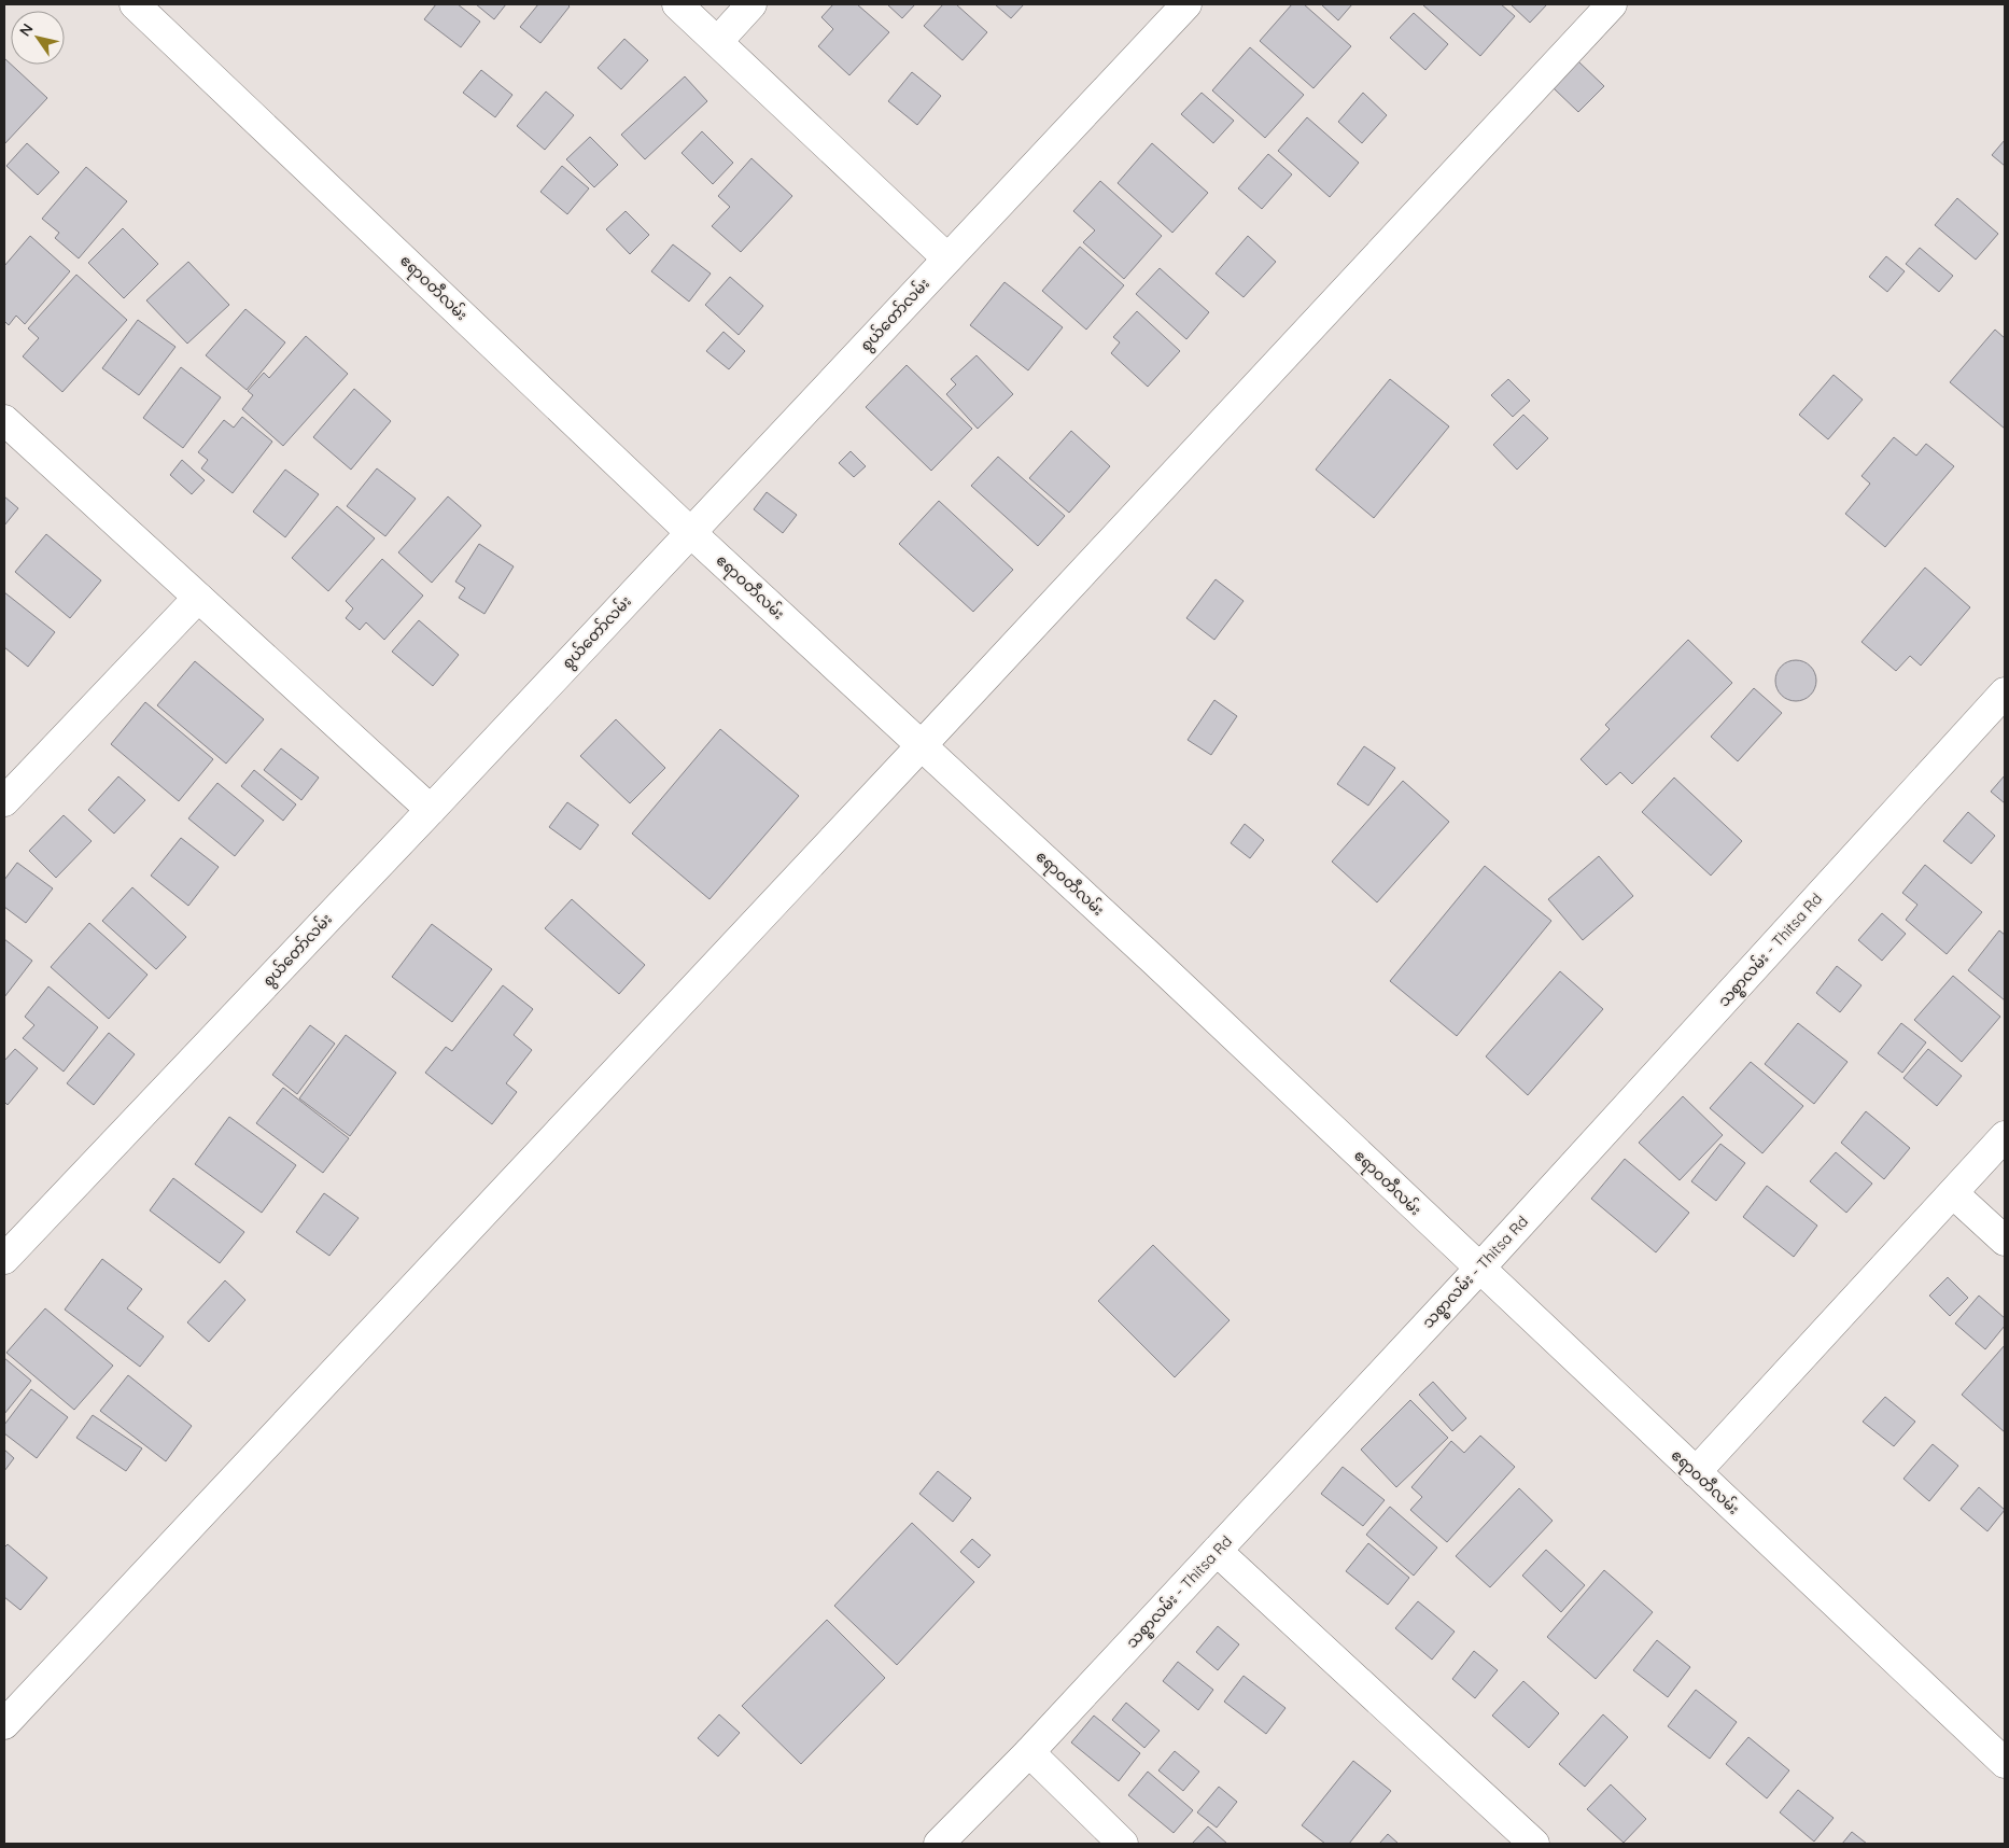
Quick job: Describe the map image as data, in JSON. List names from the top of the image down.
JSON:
{
  "streets": {
    "street": ["ဧရာဝတီလမ်း", "စွယ်တော်လမ်း", "သစ္စာလမ်း - Thitsa Rd"]
  },
  "crossings": [
    ["ဧရာဝတီလမ်း", "စွယ်တော်လမ်း"],
    ["ဧရာဝတီလမ်း", "သစ္စာလမ်း - Thitsa Rd"]
  ],
  "north": "top left"
}
